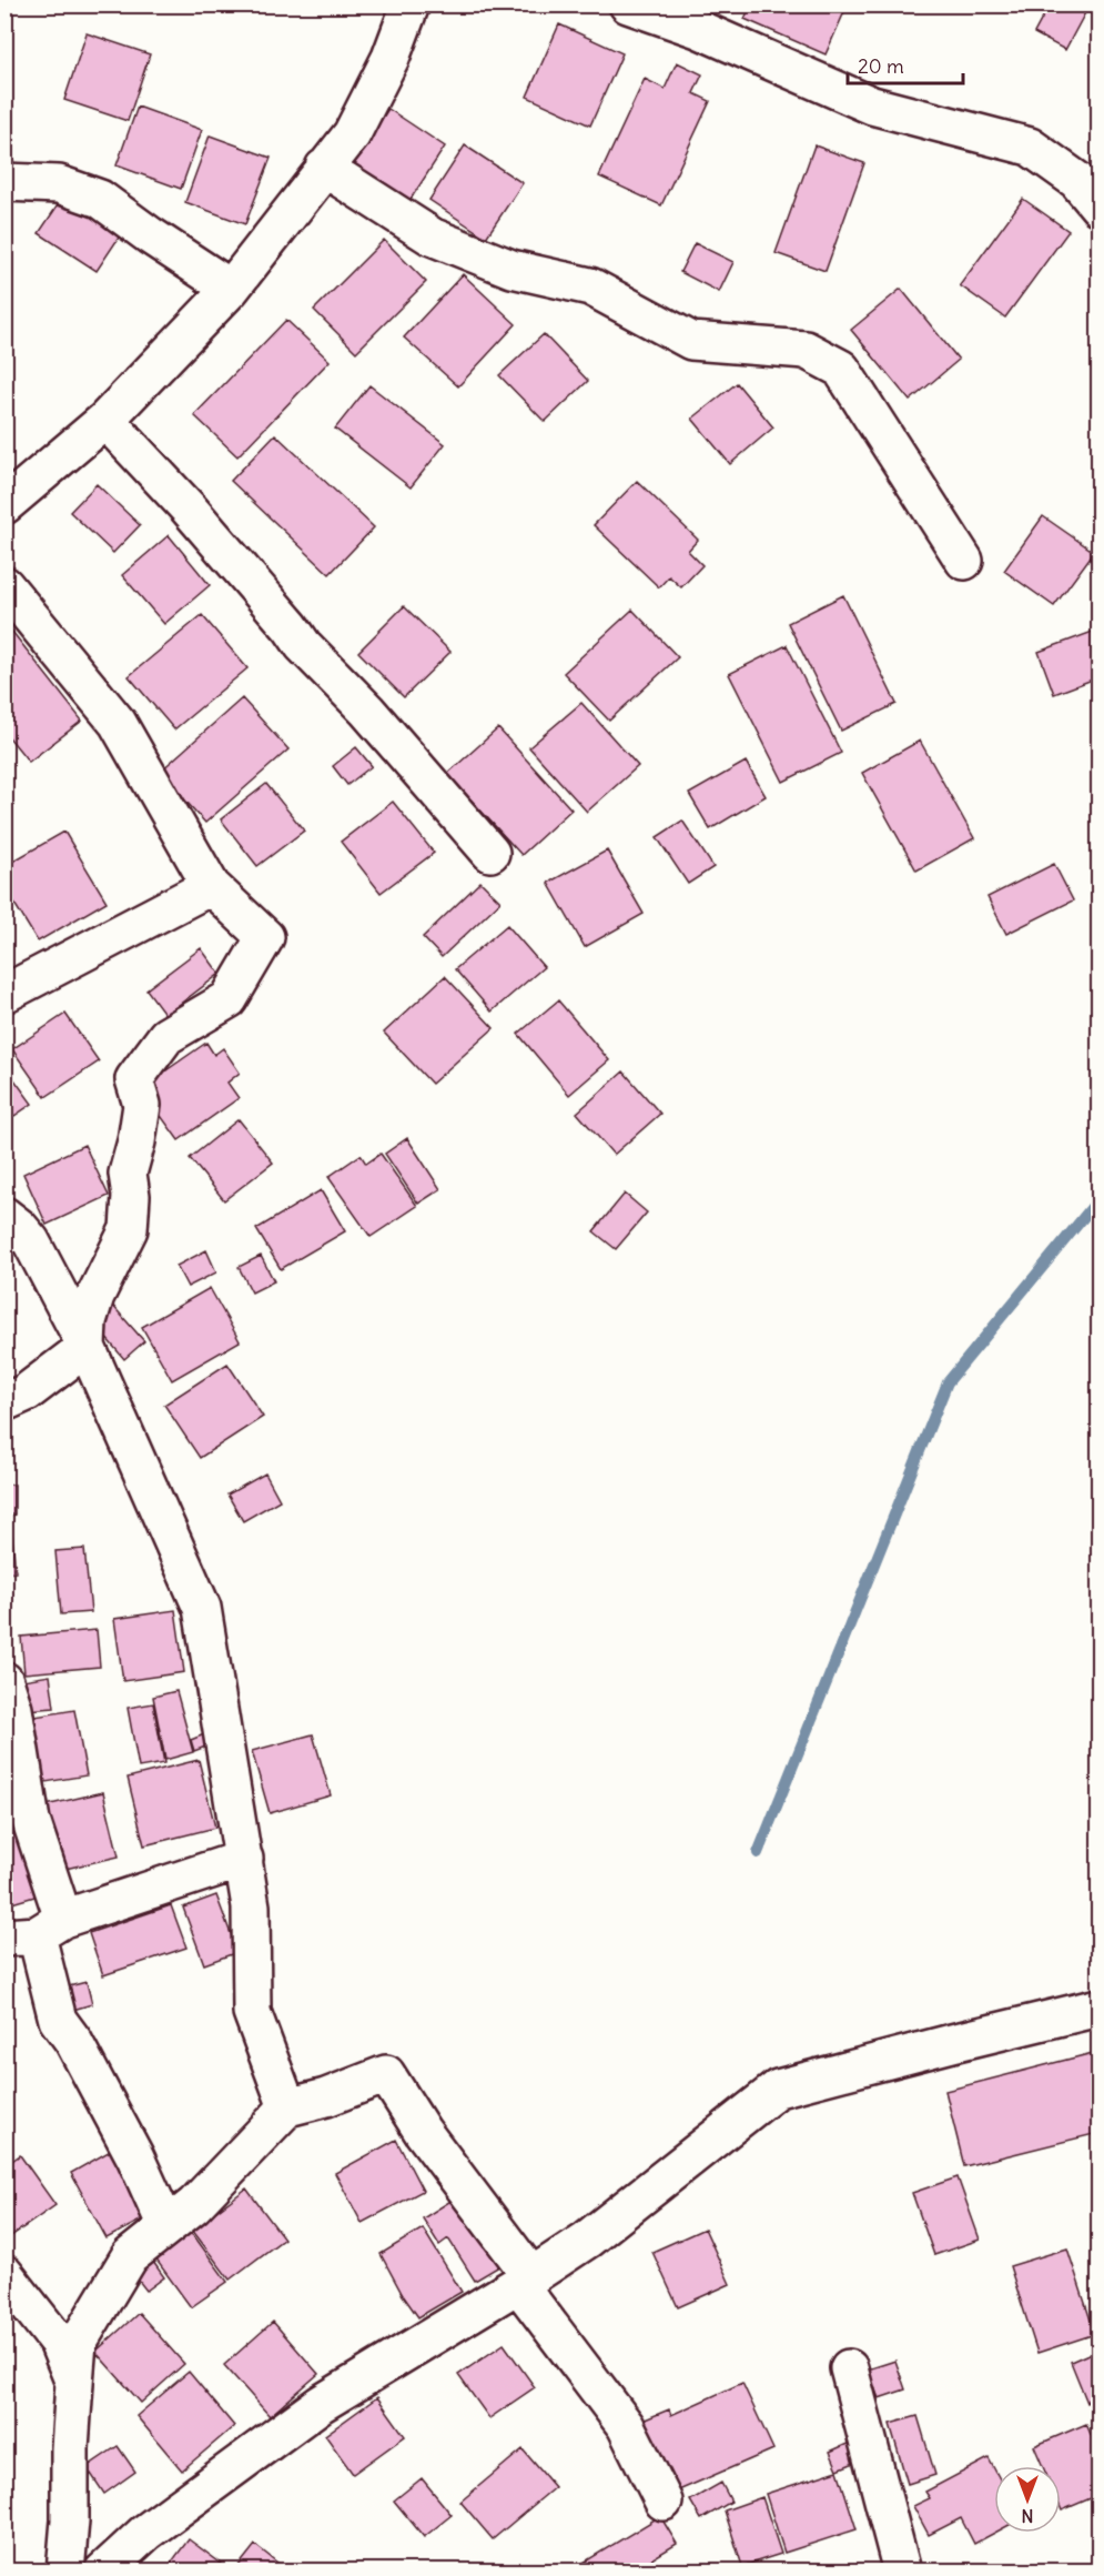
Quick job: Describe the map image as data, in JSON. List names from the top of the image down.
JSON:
{
  "scale_bar": "20 m",
  "north": "bottom"
}
